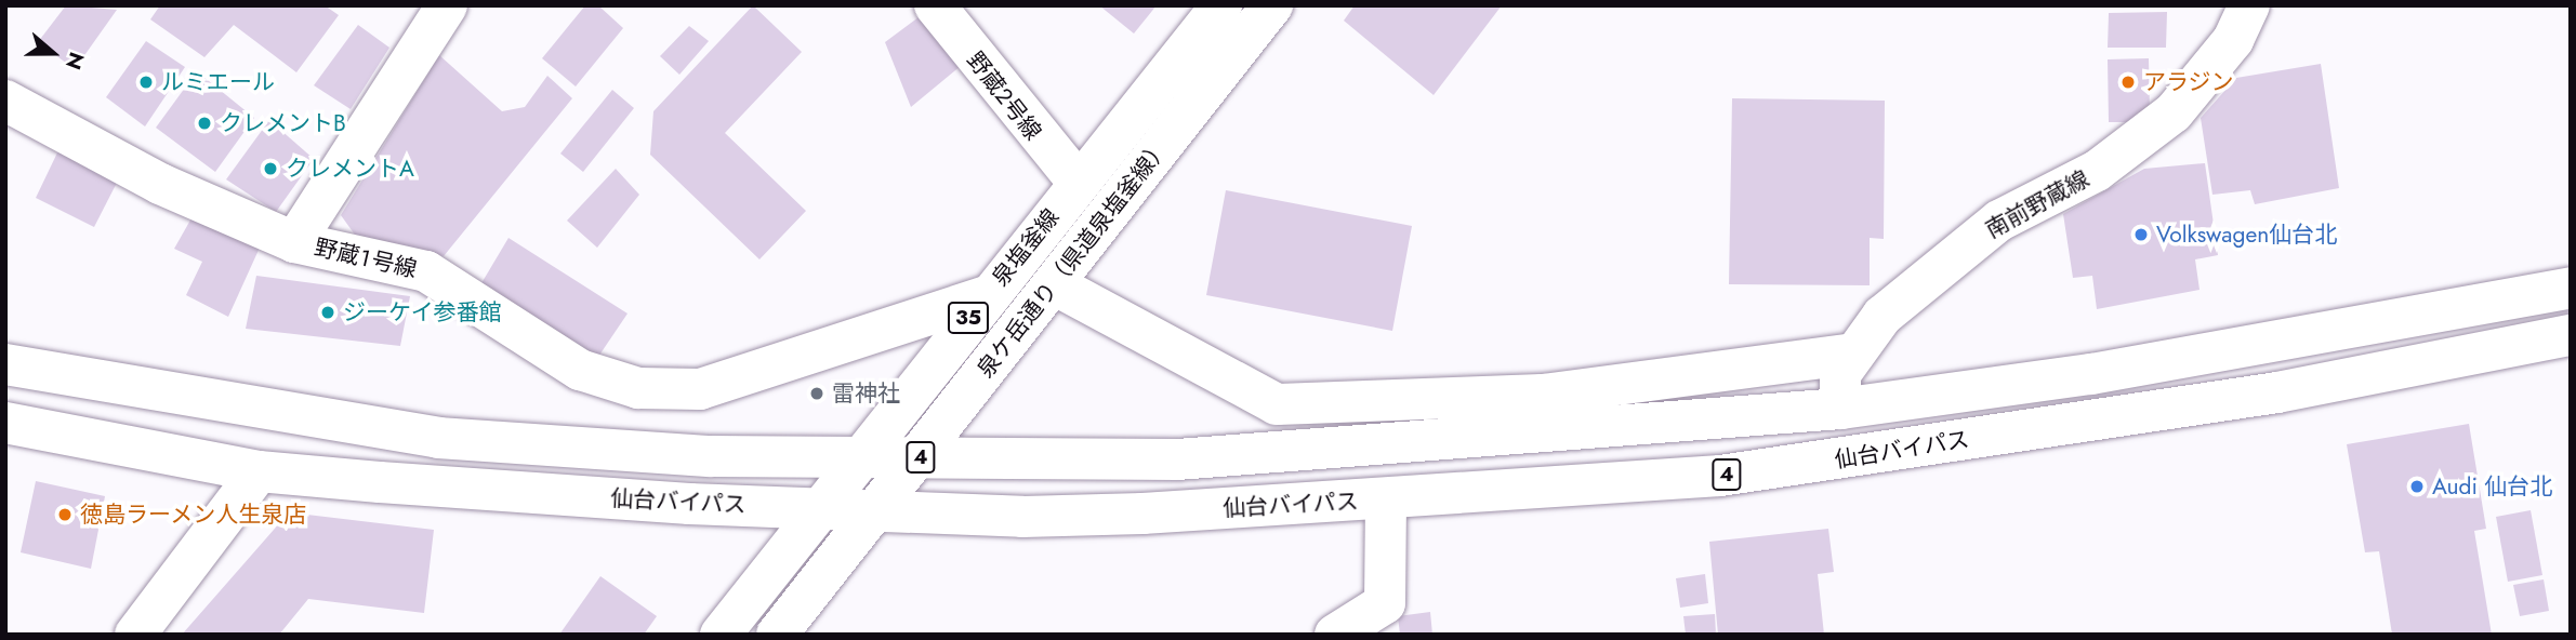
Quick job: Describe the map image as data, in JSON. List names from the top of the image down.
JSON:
{
  "streets": {
    "main road": [
      "野蔵２号線",
      "南前野蔵線",
      "泉塩釜線",
      "野蔵１号線",
      "泉ケ岳通り（県道泉塩釜線）",
      "35",
      "仙台バイパス",
      "4"
    ]
  },
  "crossings": [
    ["野蔵２号線", "泉塩釜線"],
    ["南前野蔵線", "仙台バイパス"],
    ["泉塩釜線", "野蔵１号線"],
    ["泉塩釜線", "仙台バイパス"],
    ["泉ケ岳通り（県道泉塩釜線）", "35"],
    ["泉ケ岳通り（県道泉塩釜線）", "仙台バイパス"],
    ["35", "仙台バイパス"]
  ],
  "places": [
    "ルミエール",
    "アラジン",
    "クレメントB",
    "クレメントA",
    "Volkswagen仙台北",
    "ジーケイ参番館",
    "雷神社",
    "Audi 仙台北",
    "徳島ラーメン人生泉店"
  ],
  "north": "right"
}
